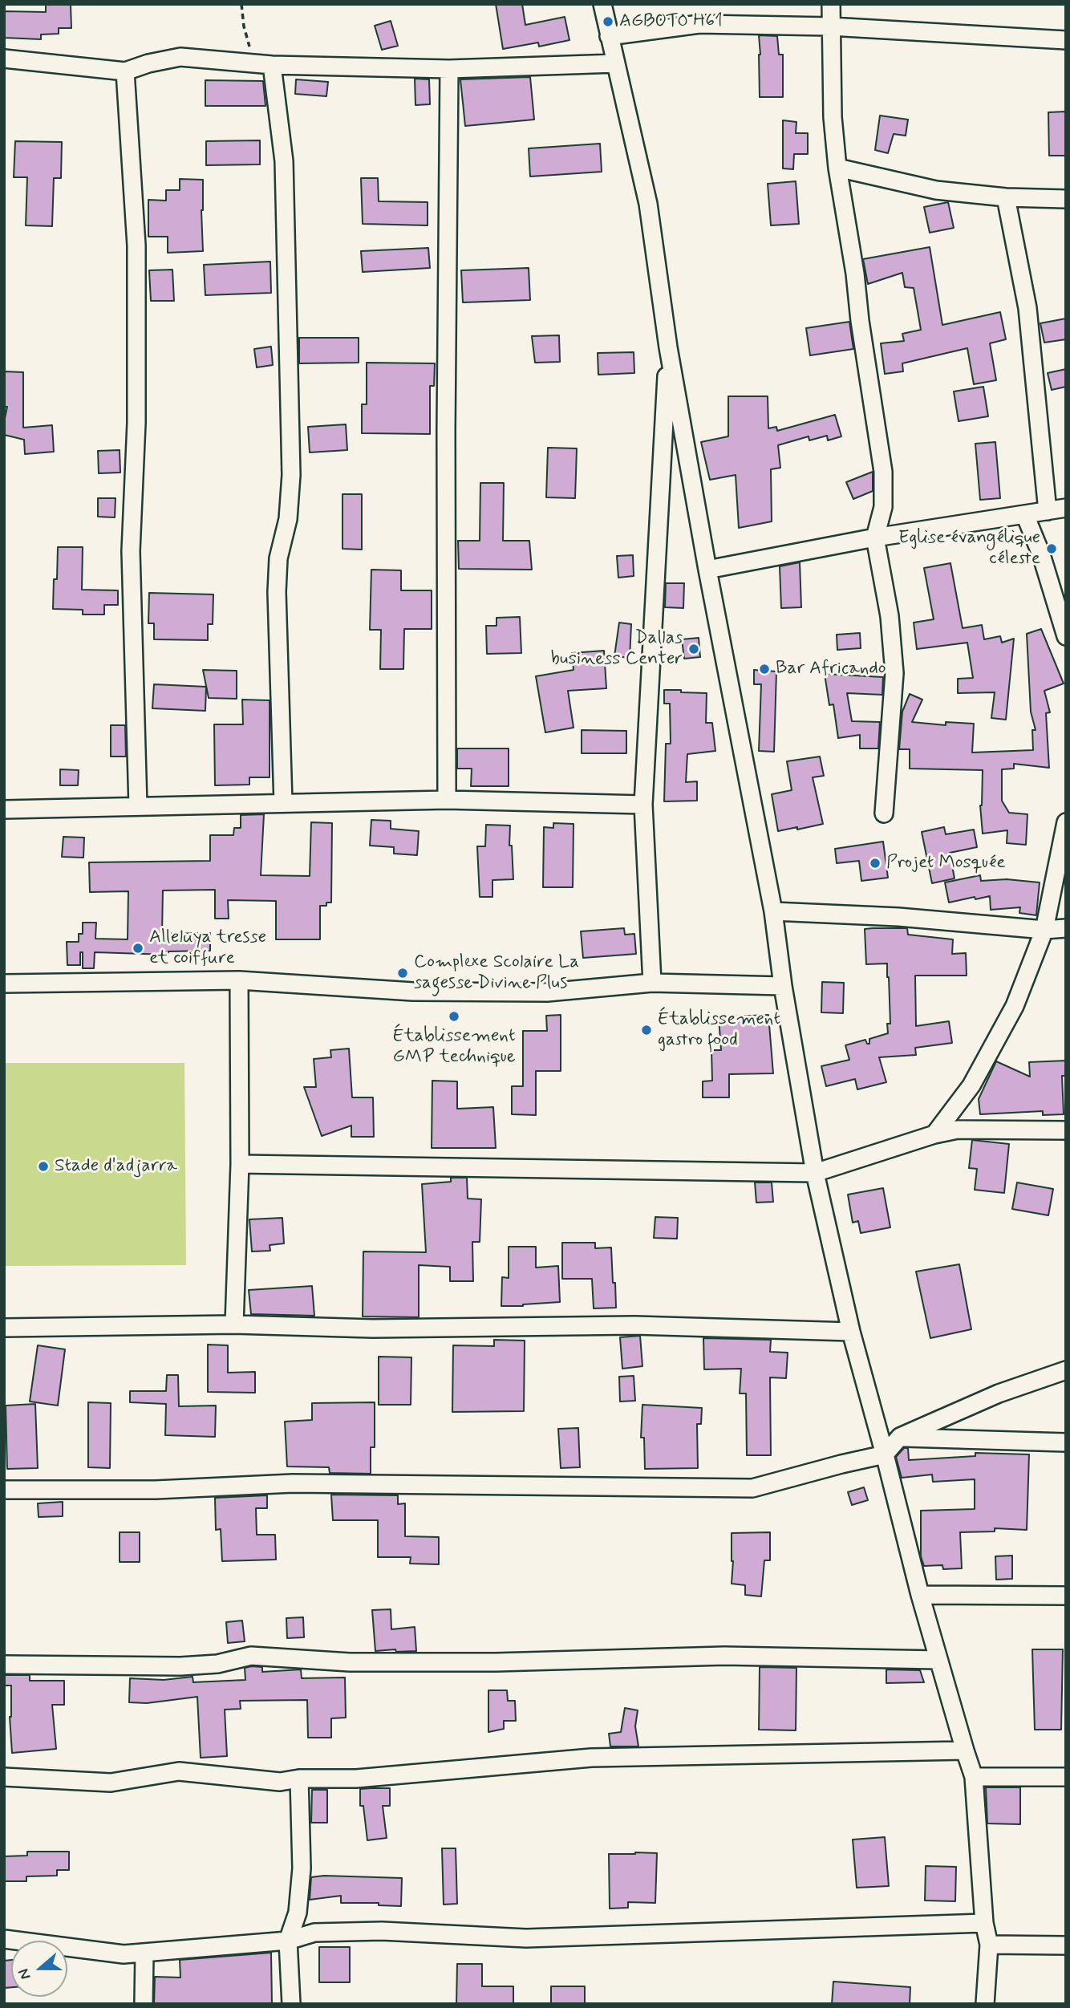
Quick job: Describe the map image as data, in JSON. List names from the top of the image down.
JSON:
{
  "places": [
    "AGBOTO H61",
    "Eglise évangélique céleste",
    "Dallas business Center",
    "Bar Africando",
    "Projet Mosquée",
    "Alleluya tresse et coiffure",
    "Complexe Scolaire La sagesse Divine Plus",
    "Établissement GMP technique",
    "Établissement gastro food",
    "Stade d'adjarra"
  ],
  "north": "left"
}
